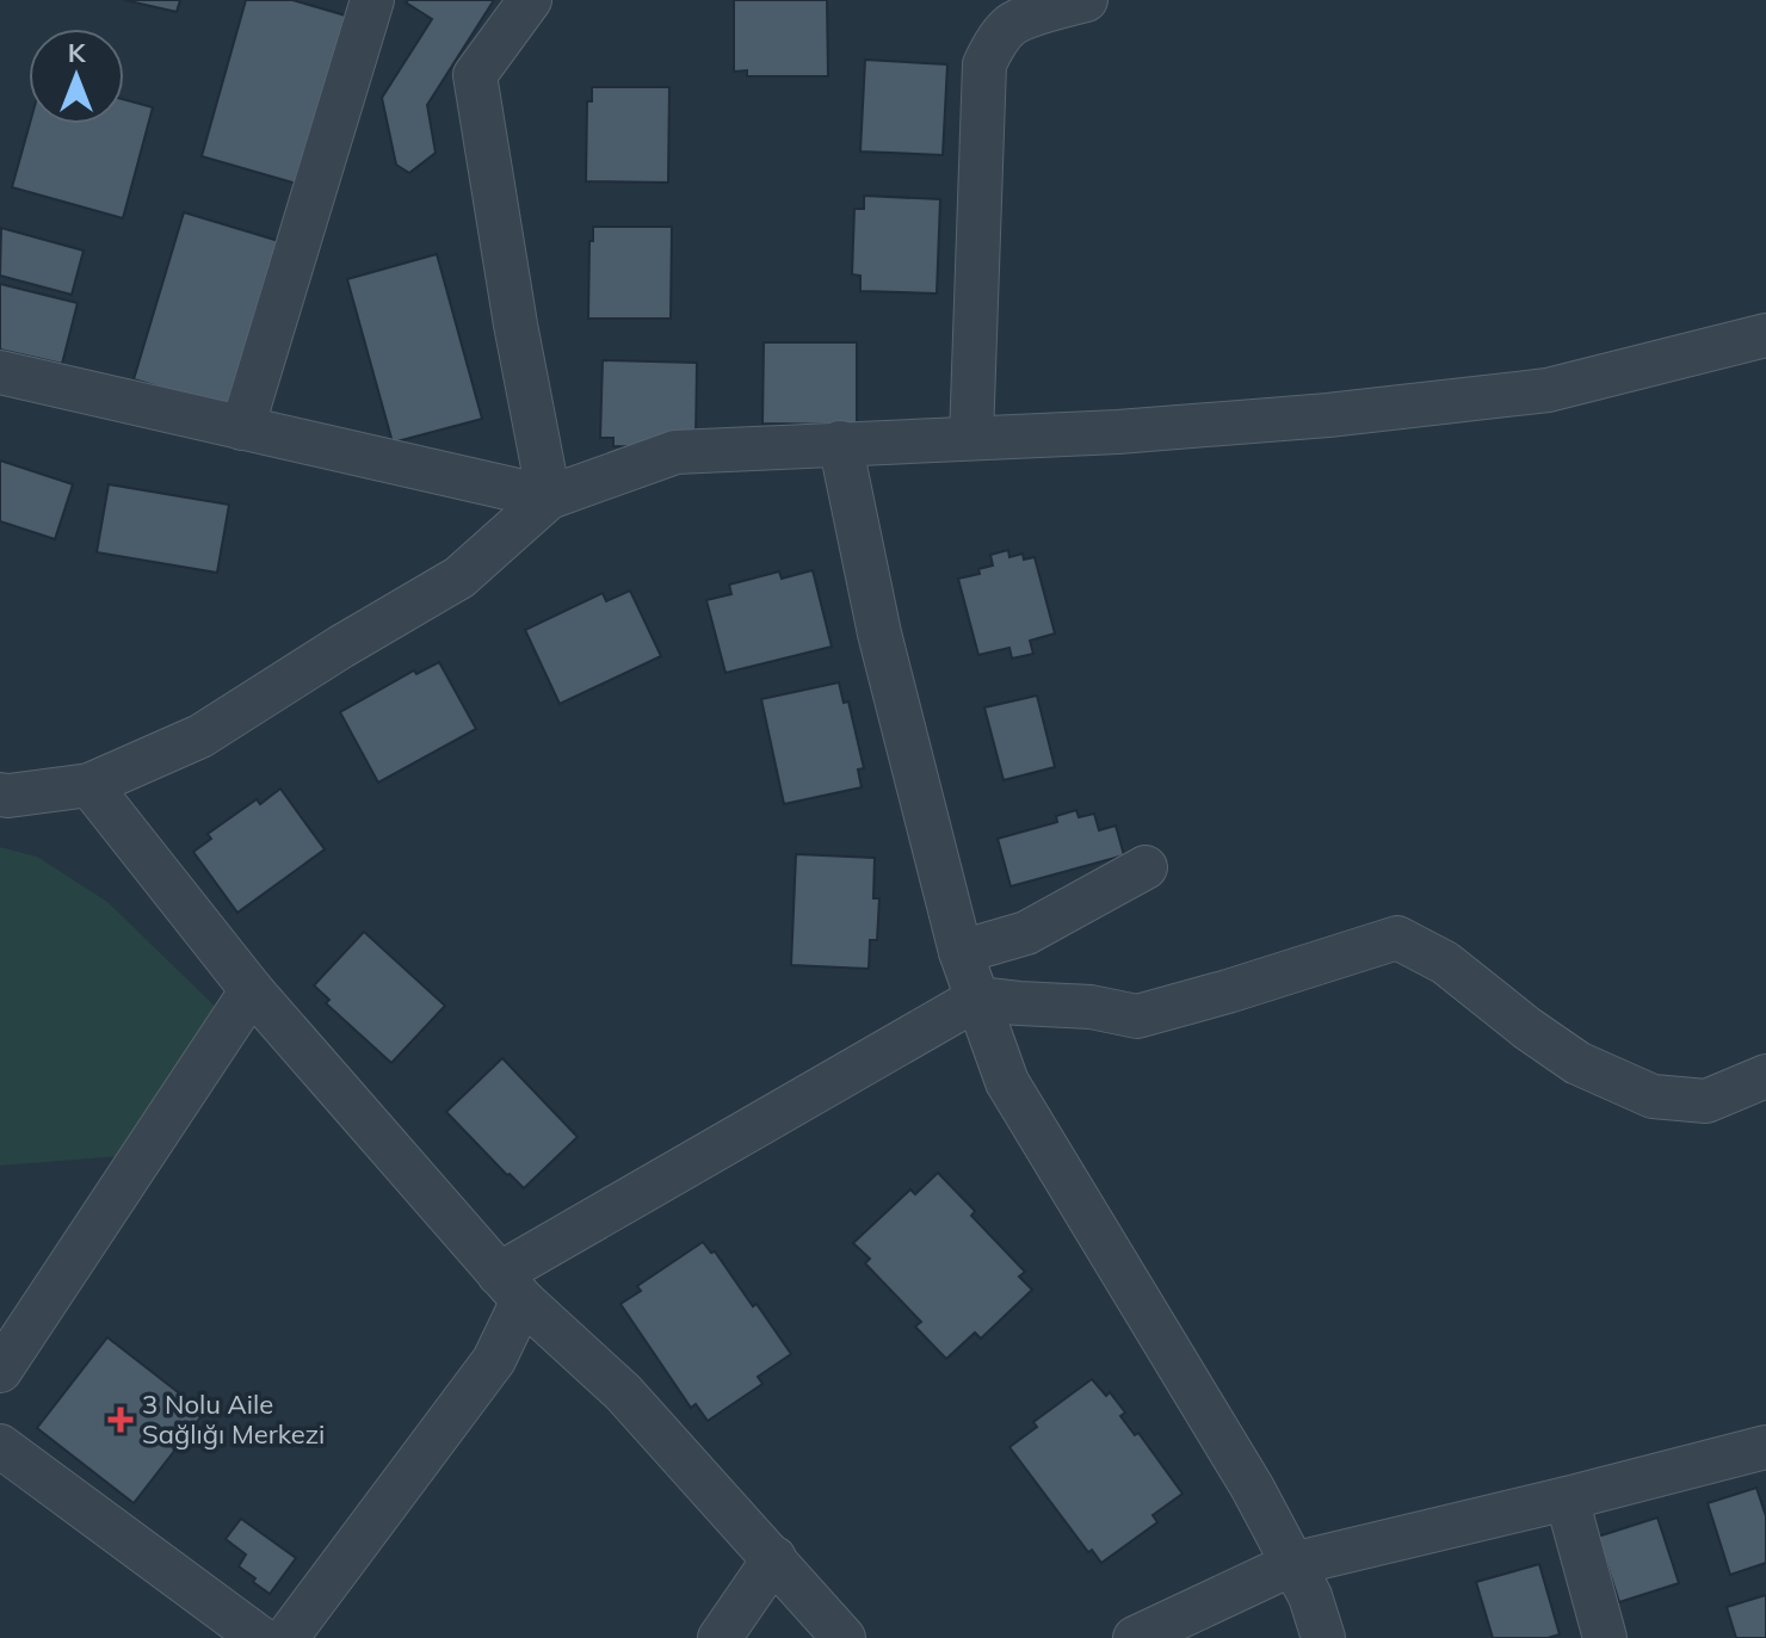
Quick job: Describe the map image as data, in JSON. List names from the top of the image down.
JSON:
{
  "places": {
    "health": ["3 Nolu Aile Sağlığı Merkezi"]
  },
  "north": "top"
}
